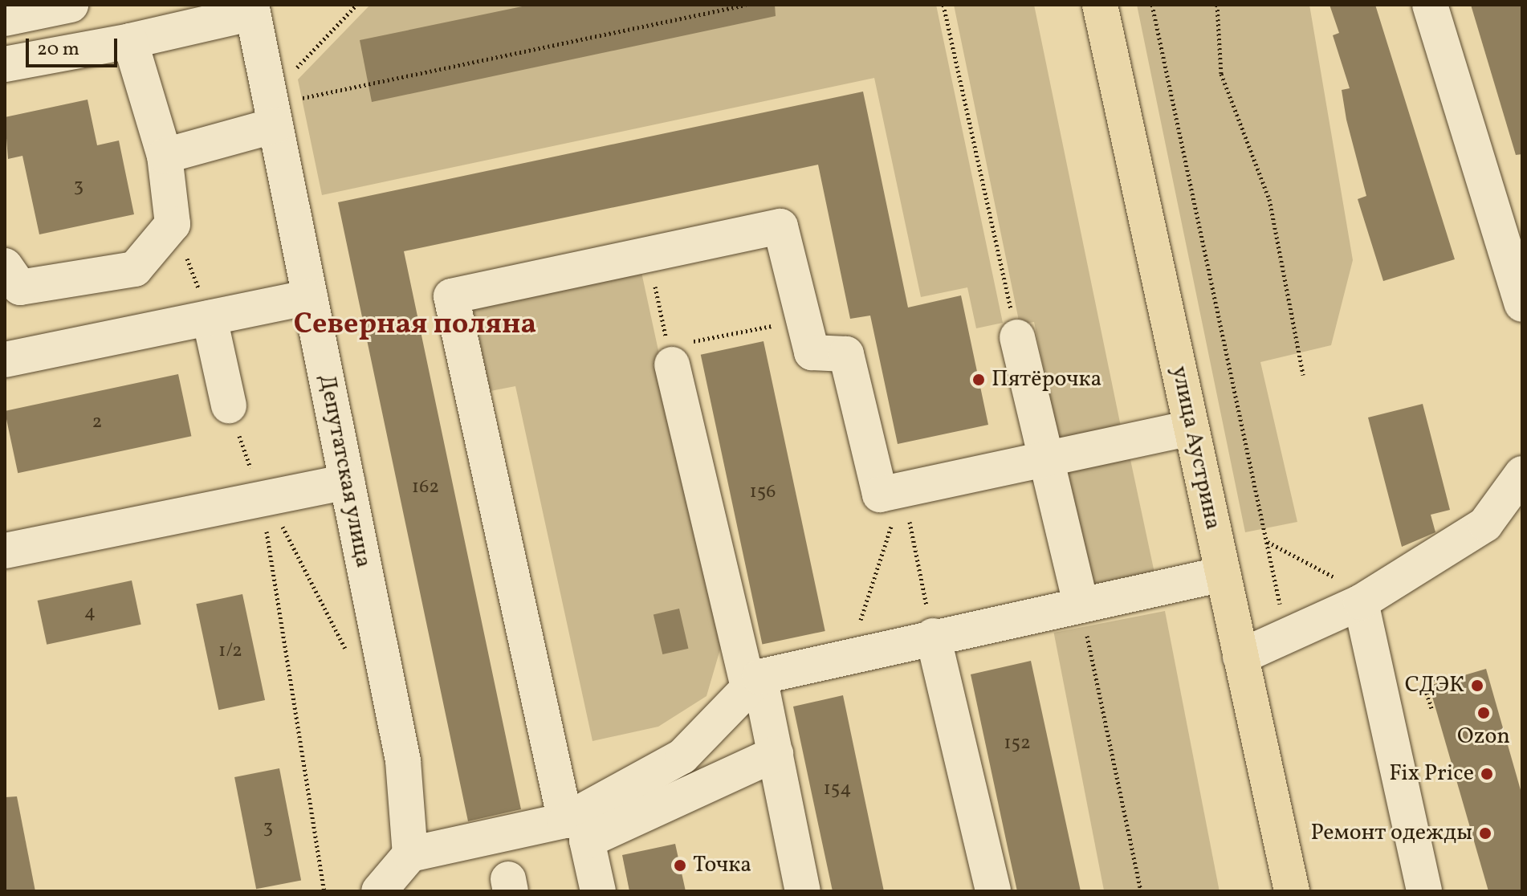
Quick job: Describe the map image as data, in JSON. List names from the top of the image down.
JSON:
{
  "streets": {
    "main road": ["улица Аустрина"],
    "street": ["Депутатская улица"]
  },
  "districts": ["Северная поляна"],
  "places": [
    "Пятёрочка",
    "СДЭК",
    "Ozon",
    "Fix Price",
    "Ремонт одежды",
    "Точка"
  ],
  "house_numbers": [
    "3",
    "2",
    "162",
    "156",
    "4",
    "1/2",
    "152",
    "154",
    "3"
  ],
  "scale_bar": "20 m"
}
